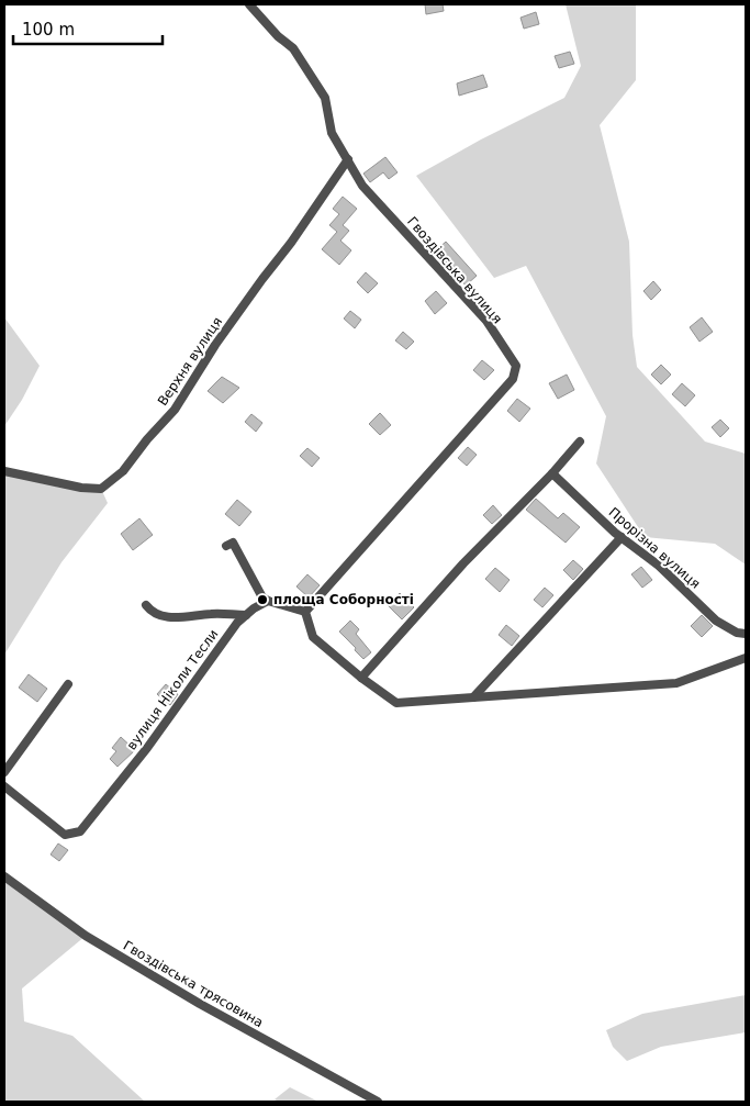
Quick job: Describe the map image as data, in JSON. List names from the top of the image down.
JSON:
{
  "streets": {
    "street": [
      "Гвоздівська вулиця",
      "Верхня вулиця",
      "Прорізна вулиця",
      "вулиця Ніколи Тесли",
      "Гвоздівська трясовина"
    ]
  },
  "crossings": [
    ["Гвоздівська вулиця", "Верхня вулиця"]
  ],
  "places": ["площа Соборності"],
  "scale_bar": "100 m"
}
